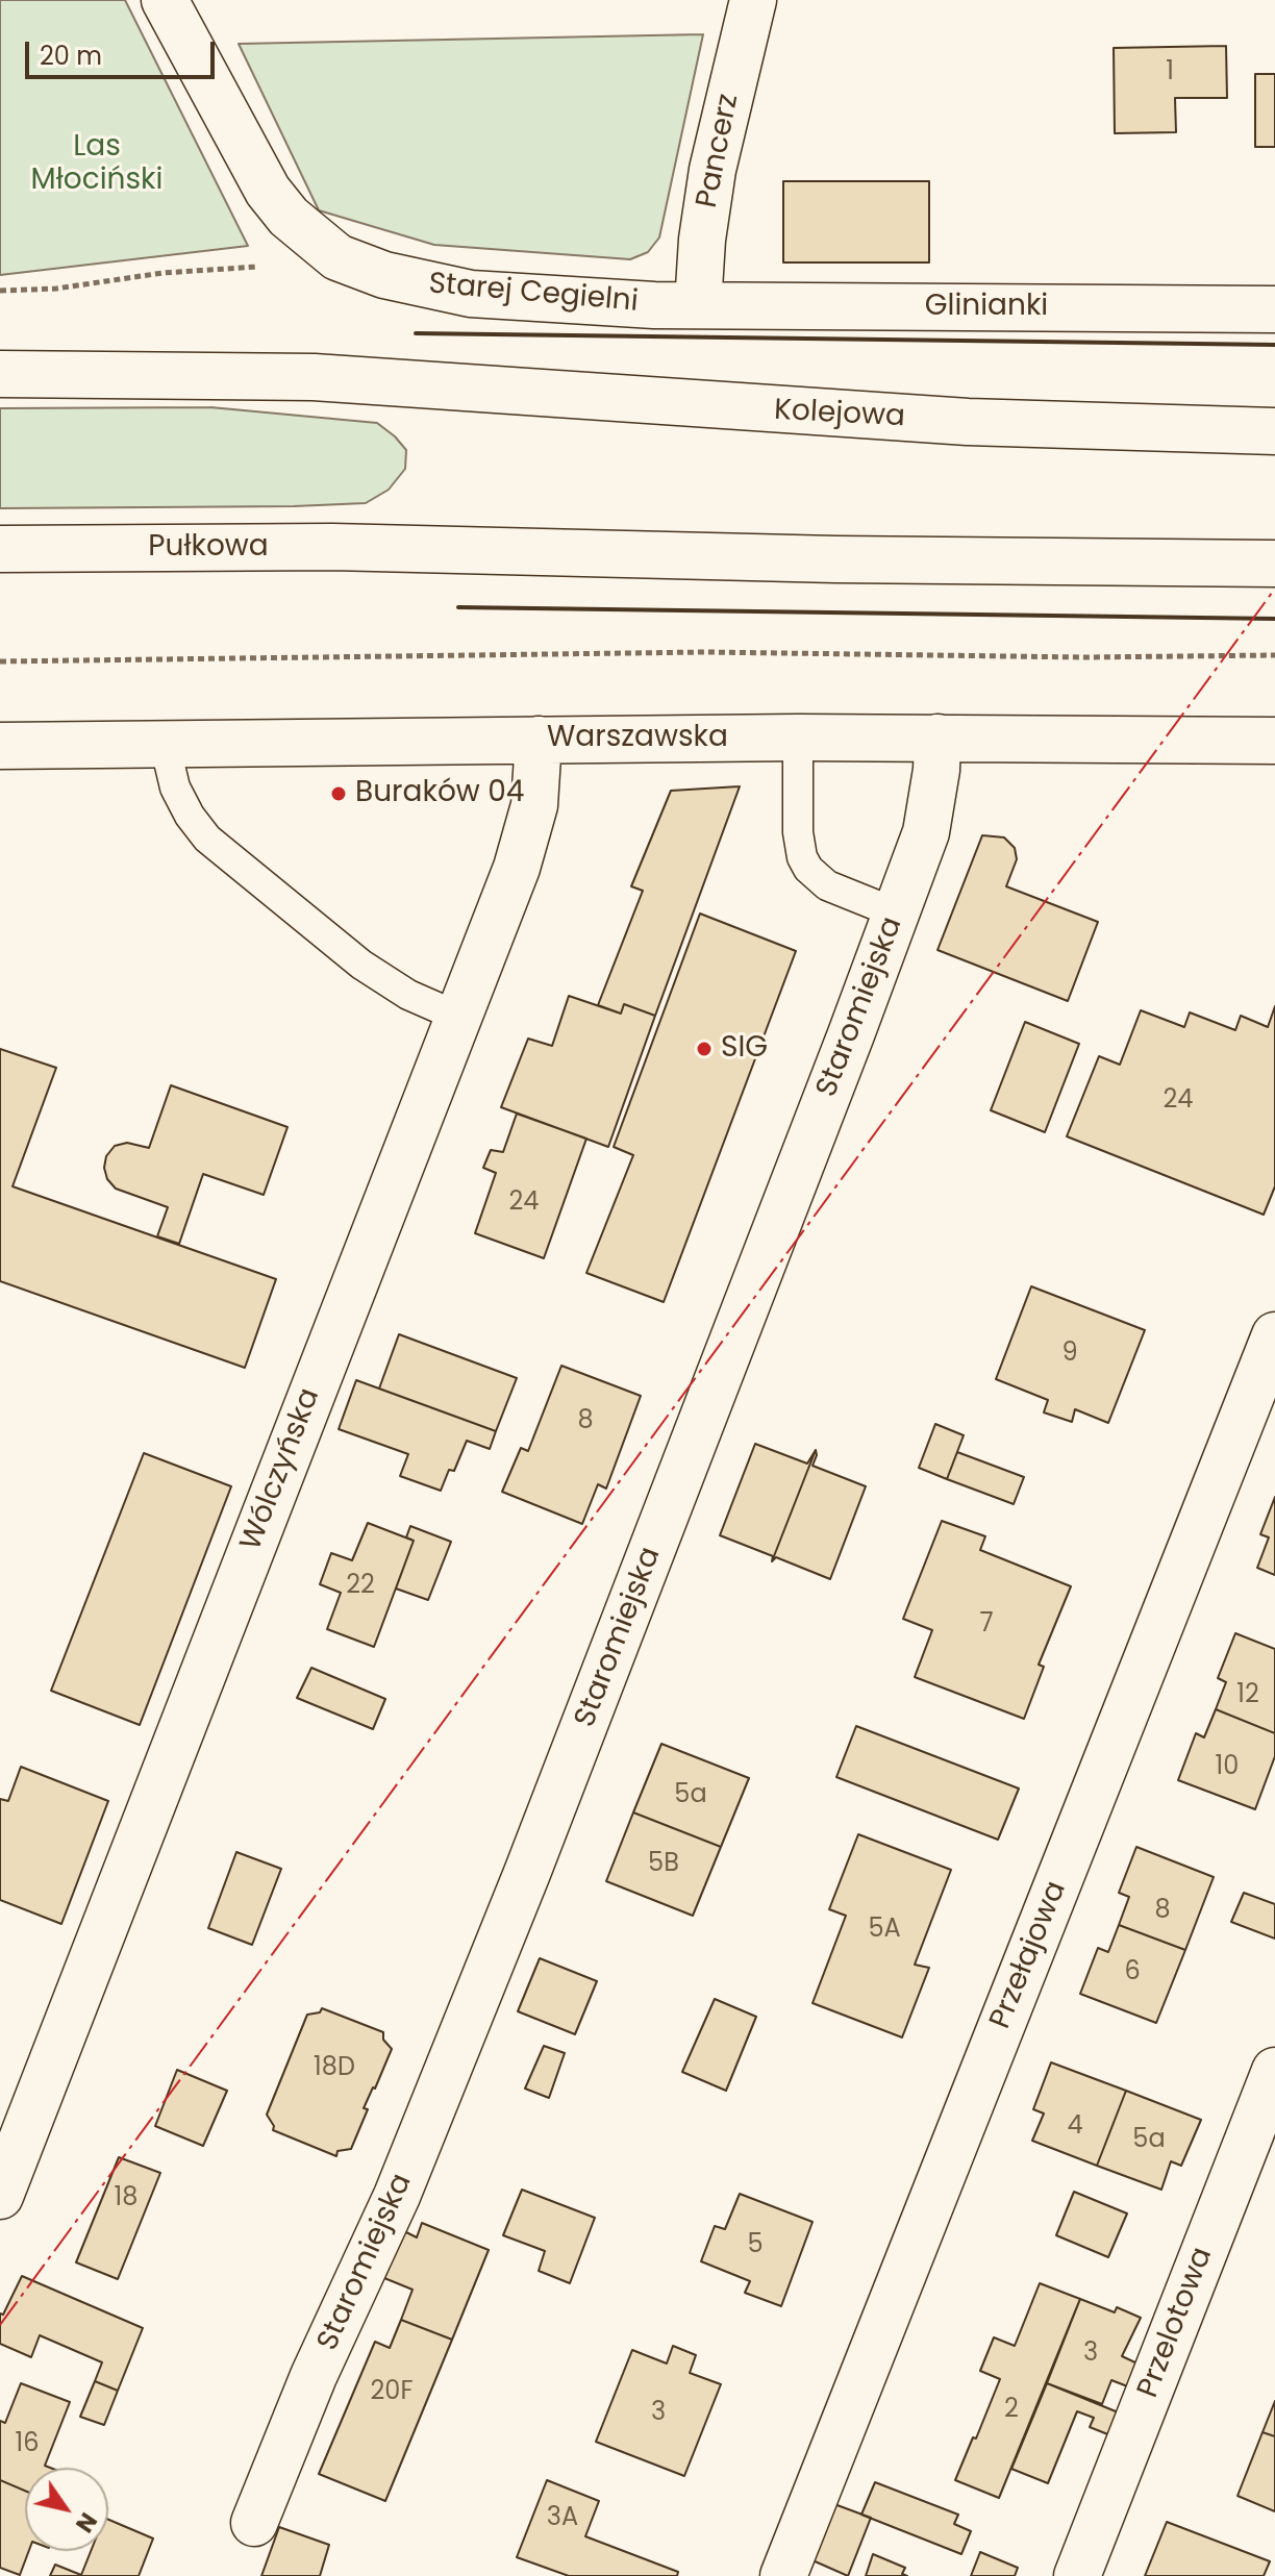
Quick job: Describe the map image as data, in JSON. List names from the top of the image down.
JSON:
{
  "streets": {
    "main road": [
      "Pancerz",
      "Starej Cegielni",
      "Glinianki",
      "Kolejowa",
      "Pułkowa",
      "Warszawska",
      "Staromiejska",
      "Wólczyńska",
      "Przełajowa",
      "Przelotowa"
    ]
  },
  "crossings": [
    ["Pancerz", "Starej Cegielni"],
    ["Pancerz", "Glinianki"],
    ["Starej Cegielni", "Glinianki"],
    ["Warszawska", "Staromiejska"],
    ["Warszawska", "Wólczyńska"]
  ],
  "parks": ["Las Młociński"],
  "places": ["Buraków 04", "SIG"],
  "house_numbers": [
    "1",
    "24",
    "24",
    "9",
    "8",
    "22",
    "7",
    "12",
    "10",
    "5a",
    "5B",
    "8",
    "5A",
    "6",
    "18D",
    "4",
    "5a",
    "18",
    "5",
    "3",
    "20F",
    "2",
    "3",
    "16",
    "3A"
  ],
  "scale_bar": "20 m",
  "north": "bottom right"
}
